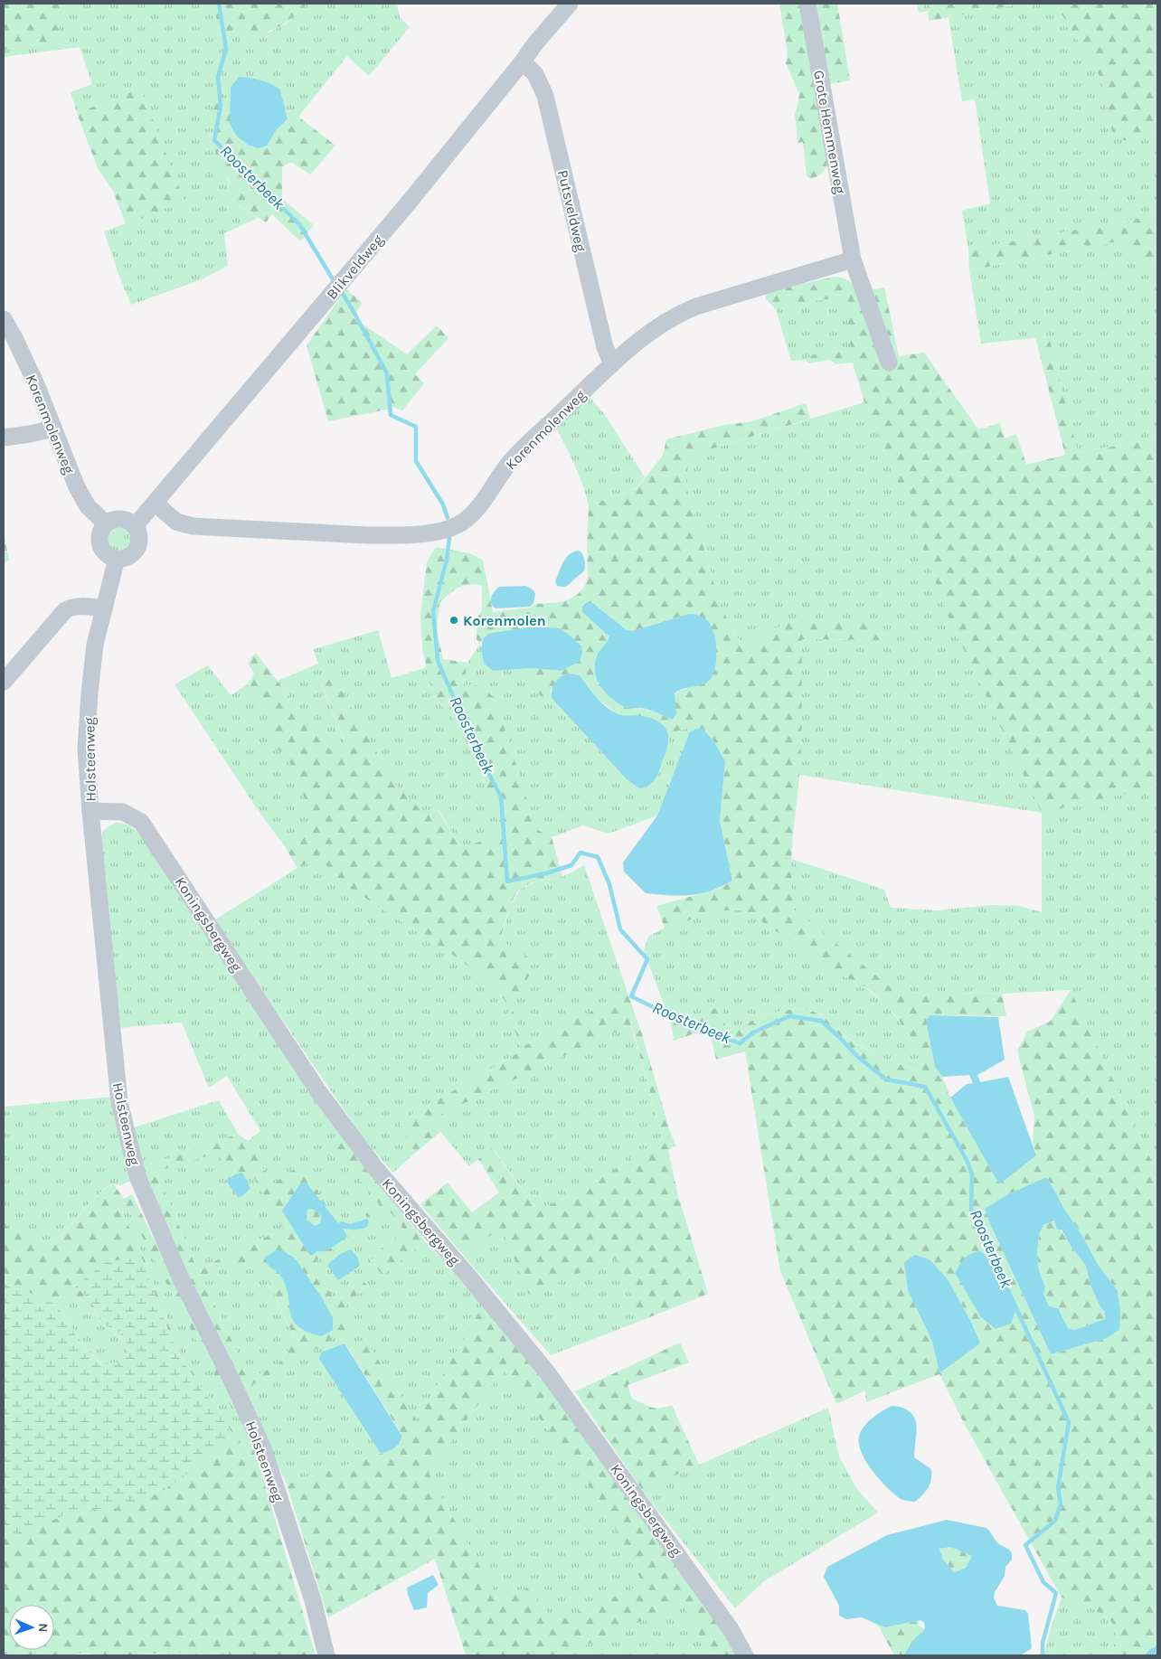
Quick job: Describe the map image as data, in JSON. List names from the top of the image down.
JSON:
{
  "streets": {
    "street": [
      "Grote Hemmenweg",
      "Putsveldweg",
      "Blikveldweg",
      "Korenmolenweg",
      "Holsteenweg",
      "Koningsbergweg"
    ]
  },
  "crossings": [
    ["Grote Hemmenweg", "Korenmolenweg"],
    ["Putsveldweg", "Blikveldweg"],
    ["Putsveldweg", "Korenmolenweg"],
    ["Blikveldweg", "Korenmolenweg"],
    ["Blikveldweg", "Holsteenweg"],
    ["Korenmolenweg", "Holsteenweg"],
    ["Holsteenweg", "Koningsbergweg"]
  ],
  "water": ["Roosterbeek"],
  "places": ["Korenmolen"],
  "north": "right"
}
